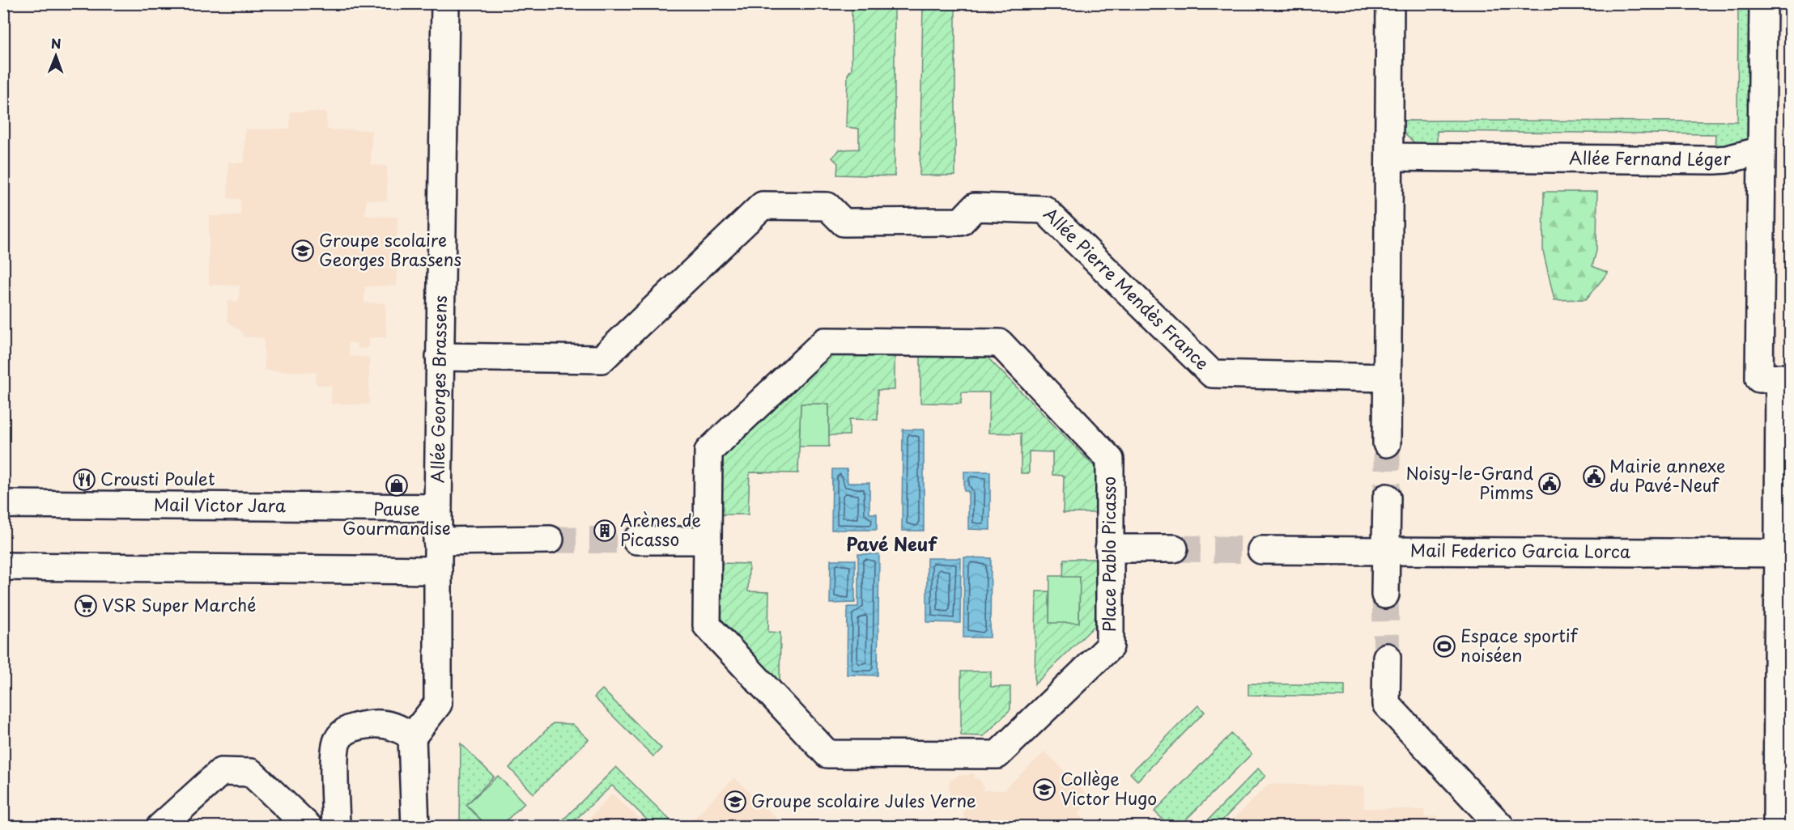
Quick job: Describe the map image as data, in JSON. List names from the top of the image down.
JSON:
{
  "streets": {
    "street": [
      "Allée Fernand Léger",
      "Allée Pierre Mendès France",
      "Allée Georges Brassens",
      "Mail Victor Jara",
      "Mail Federico Garcia Lorca",
      "Place Pablo Picasso"
    ]
  },
  "crossings": [
    ["Allée Pierre Mendès France", "Allée Georges Brassens"],
    ["Allée Georges Brassens", "Mail Victor Jara"]
  ],
  "districts": ["Pavé Neuf"],
  "places": {
    "school or university": ["Groupe scolaire Georges Brassens", "Collège Victor Hugo", "Groupe scolaire Jules Verne"],
    "public building": ["Mairie annexe du Pavé-Neuf", "Noisy-le-Grand Pimms"],
    "restaurant": ["Crousti Poulet"],
    "shop": ["Pause Gourmandise"],
    "building": ["Arènes de Picasso"],
    "supermarket": ["VSR Super Marché"],
    "sports": ["Espace sportif noiséen"]
  },
  "north": "top"
}
